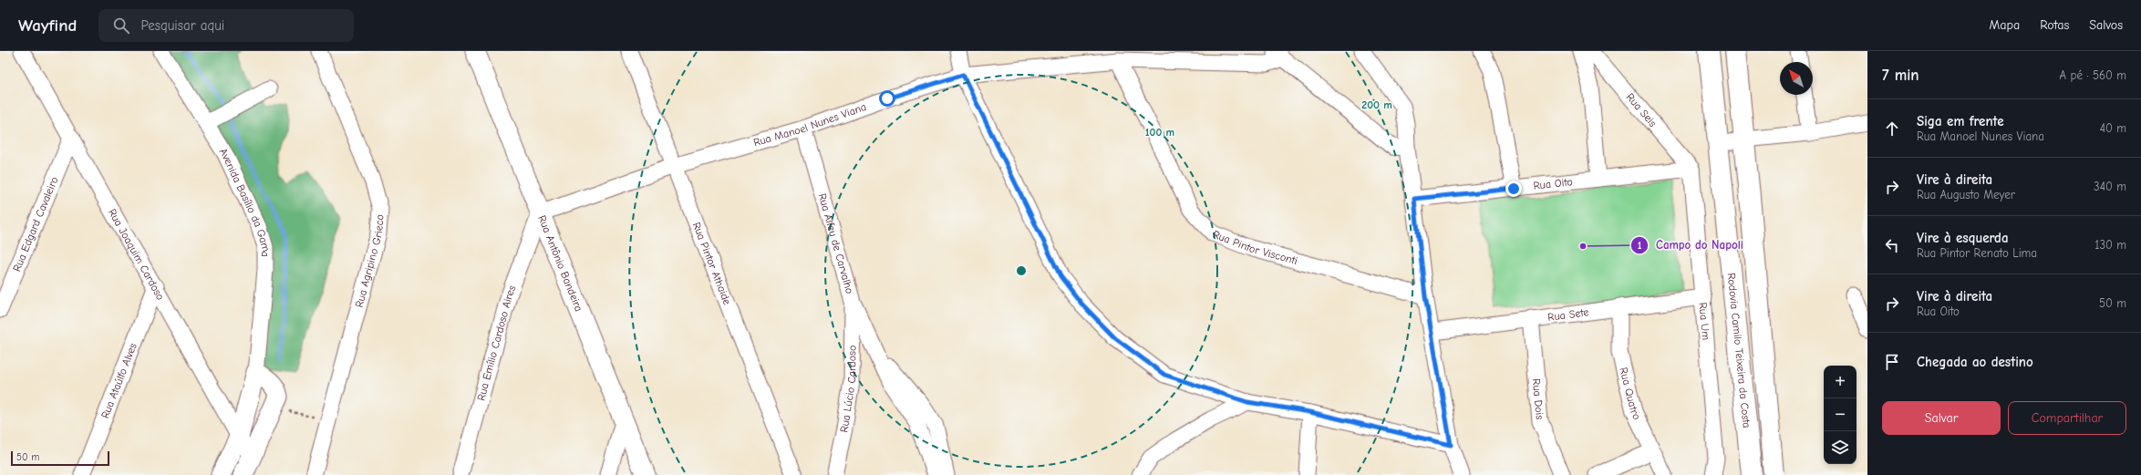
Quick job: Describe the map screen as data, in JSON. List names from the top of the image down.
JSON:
{
  "streets": {
    "highway": ["Rodovia Camilo Teixeira da Costa"],
    "street": [
      "Rua Seis",
      "Rua Manoel Nunes Viana",
      "Rua Oito",
      "Avenida Basílio da Gama",
      "Rua Edgard Cavaleiro",
      "Rua Alfeu de Carvalho",
      "Rua Pintor Visconti",
      "Rua Joaquim Cardoso",
      "Rua Agripino Grieco",
      "Rua Antônio Bandeira",
      "Rua Pintor Athaide",
      "Rua Sete",
      "Rua Um",
      "Rua Emílio Cardoso Aires",
      "Rua Ataúlfo Alves",
      "Rua Lúcio Cardoso",
      "Rua Quatro",
      "Rua Dois"
    ]
  },
  "crossings": [
    ["Rua Seis", "Rua Oito"],
    ["Rua Seis", "Rua Um"],
    ["Rua Manoel Nunes Viana", "Rua Alfeu de Carvalho"],
    ["Rua Manoel Nunes Viana", "Rua Pintor Visconti"],
    ["Rua Manoel Nunes Viana", "Rua Antônio Bandeira"],
    ["Rua Manoel Nunes Viana", "Rua Pintor Athaide"],
    ["Rua Manoel Nunes Viana", "Rua Emílio Cardoso Aires"],
    ["Rua Oito", "Rua Um"],
    ["Avenida Basílio da Gama", "Rua Joaquim Cardoso"],
    ["Rua Edgard Cavaleiro", "Rua Joaquim Cardoso"],
    ["Rua Alfeu de Carvalho", "Rua Lúcio Cardoso"],
    ["Rua Joaquim Cardoso", "Rua Ataúlfo Alves"],
    ["Rua Antônio Bandeira", "Rua Emílio Cardoso Aires"],
    ["Rua Sete", "Rua Um"],
    ["Rua Sete", "Rua Quatro"],
    ["Rua Sete", "Rua Dois"]
  ],
  "places": ["Campo do Napoli"],
  "scale_bar": "50 m",
  "north": "top left",
  "page": {
    "header": "Wayfind",
    "search": "Pesquisar aqui",
    "nav": ["Mapa", "Rotas", "Salvos"],
    "heading": ["7 min", "A pé · 560 m"],
    "list": [
      ["Siga em frente", "Rua Manoel Nunes Viana", "40 m"],
      ["Vire à direita", "Rua Augusto Meyer", "340 m"],
      ["Vire à esquerda", "Rua Pintor Renato Lima", "130 m"],
      ["Vire à direita", "Rua Oito", "50 m"],
      "Chegada ao destino"
    ],
    "map_buttons": ["+", "−"],
    "buttons": ["Salvar", "Compartilhar"],
    "scale": "50 m"
  },
  "rings": ["200 m", "100 m"]
}
